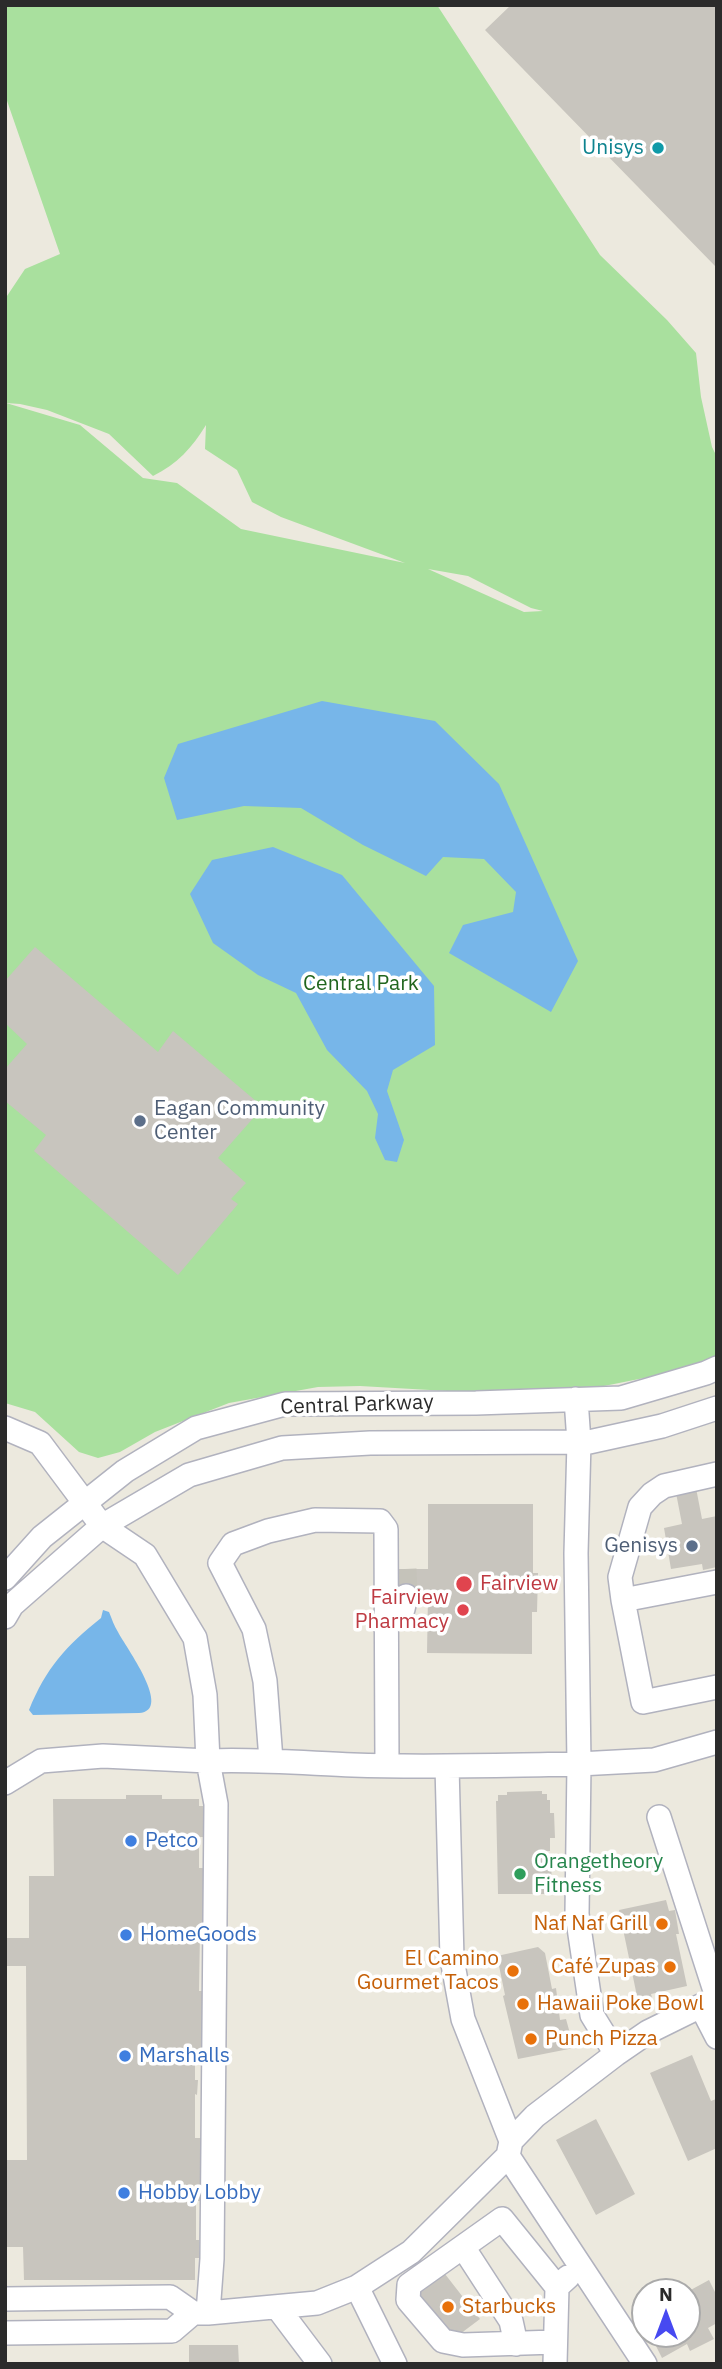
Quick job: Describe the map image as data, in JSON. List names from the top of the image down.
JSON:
{
  "streets": {
    "street": ["Central Parkway"]
  },
  "parks": ["Central Park"],
  "places": [
    "Unisys",
    "Eagan Community Center",
    "Genisys",
    "Fairview",
    "Fairview Pharmacy",
    "Petco",
    "Orangetheory Fitness",
    "Naf Naf Grill",
    "HomeGoods",
    "Café Zupas",
    "El Camino Gourmet Tacos",
    "Hawaii Poke Bowl",
    "Punch Pizza",
    "Marshalls",
    "Hobby Lobby",
    "Starbucks"
  ],
  "north": "top"
}
